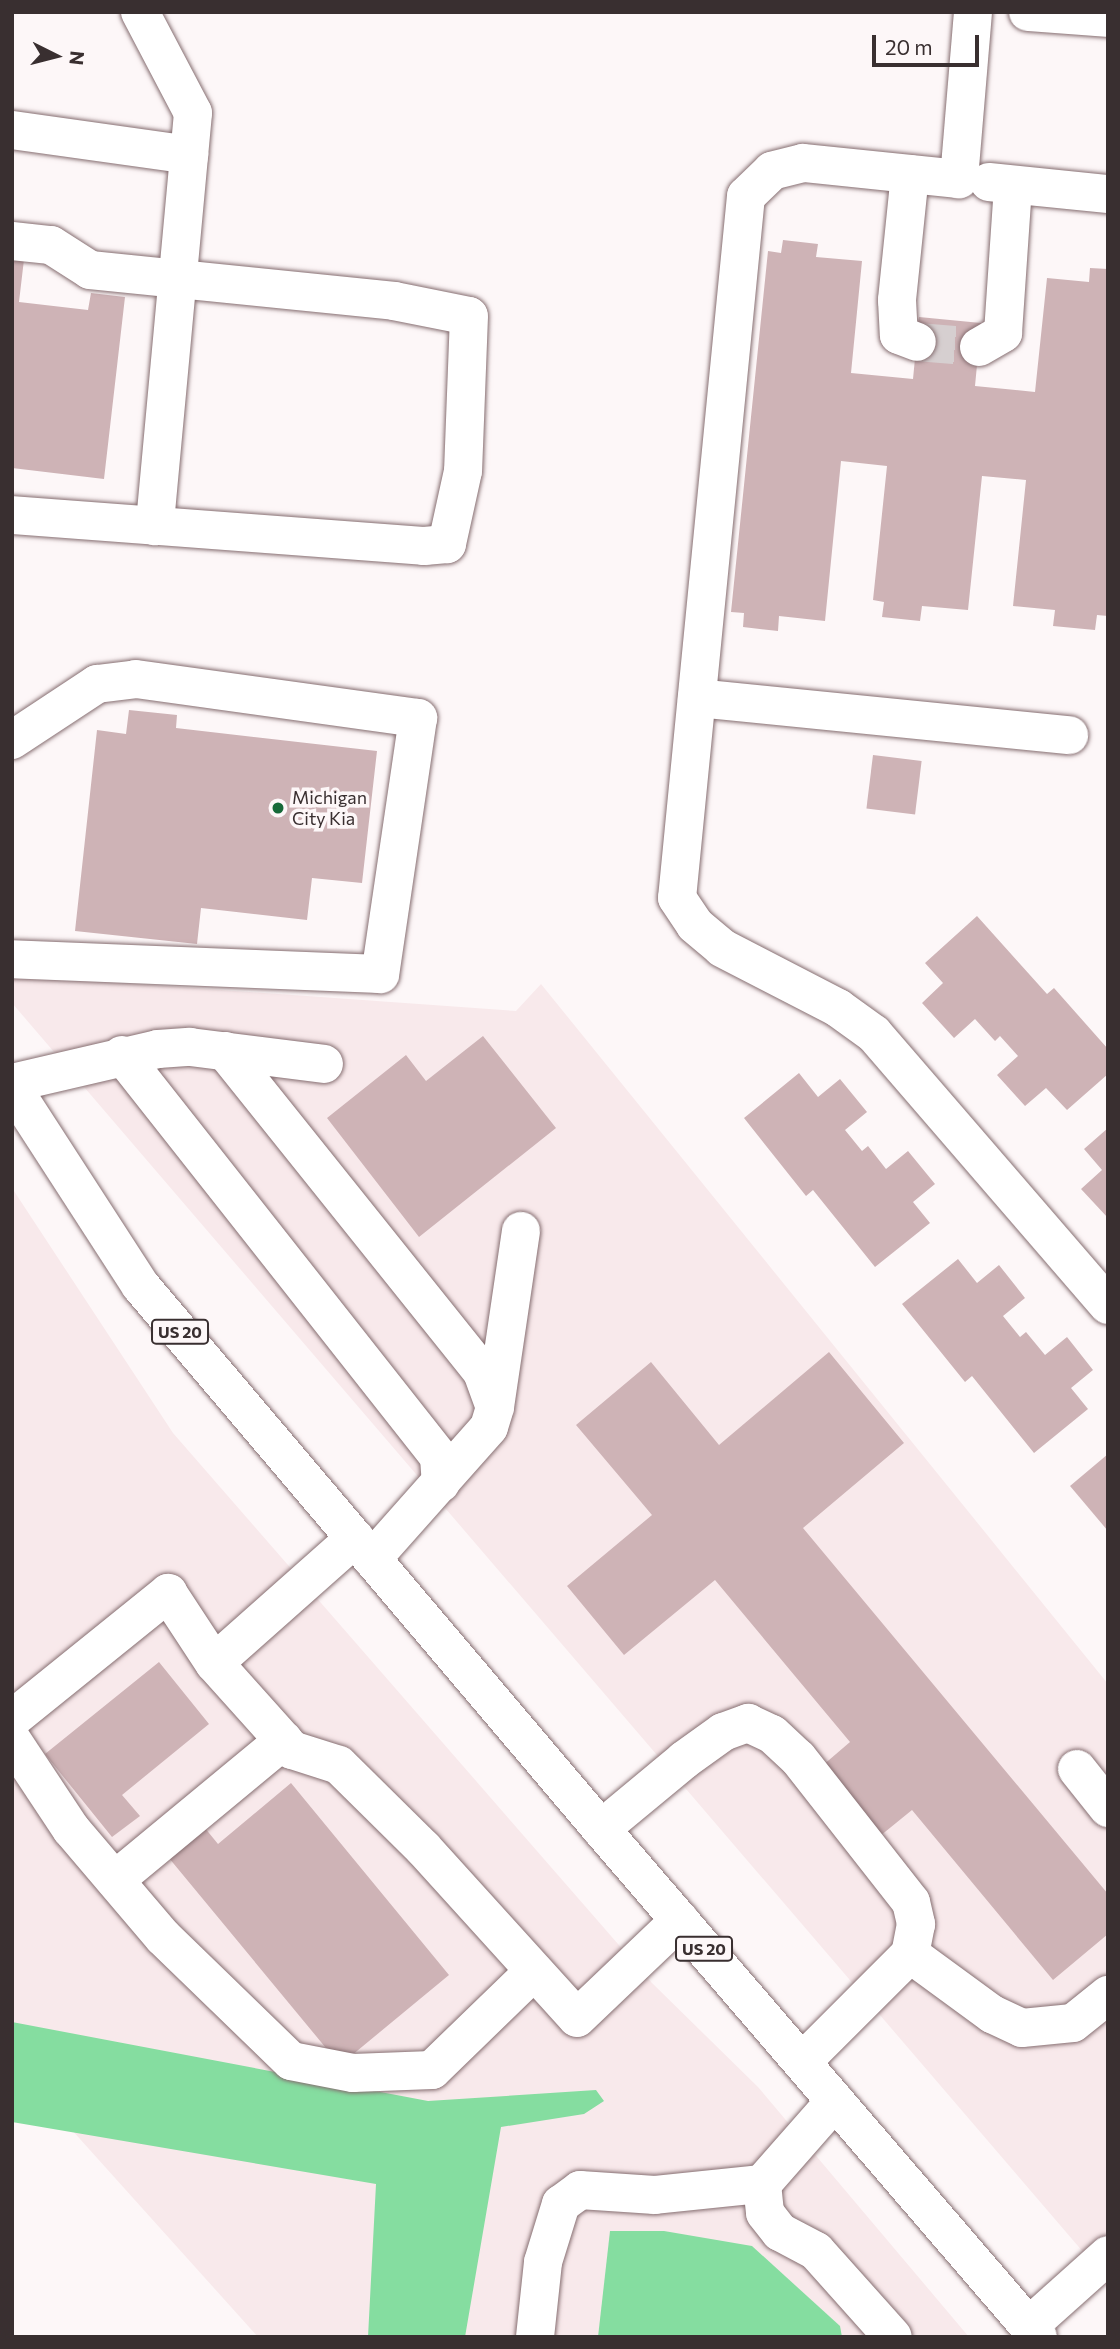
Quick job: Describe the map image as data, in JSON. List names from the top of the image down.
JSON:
{
  "streets": {
    "street": ["US 20"]
  },
  "places": ["Michigan City Kia"],
  "scale_bar": "20 m",
  "north": "right"
}
